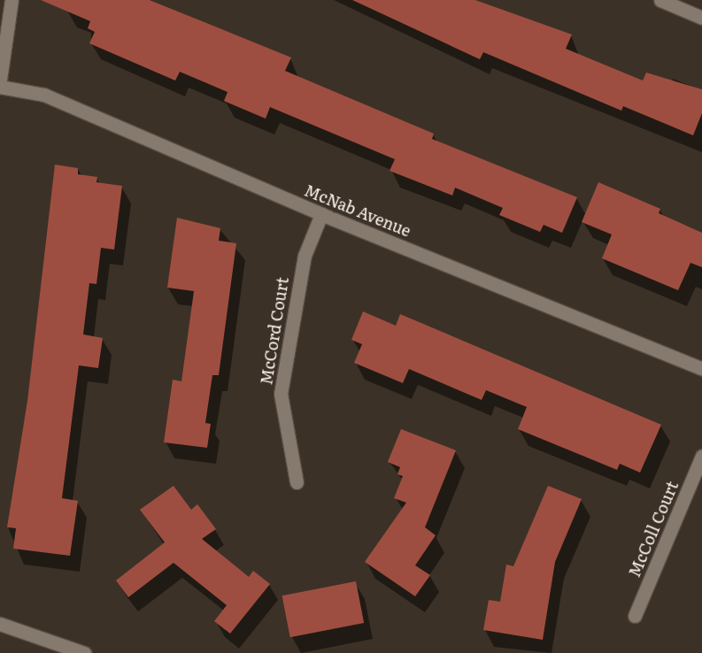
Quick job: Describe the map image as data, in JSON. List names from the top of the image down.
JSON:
{
  "streets": {
    "street": ["McNab Avenue", "McCord Court", "McColl Court"]
  },
  "crossings": [
    ["McNab Avenue", "McCord Court"]
  ]
}
